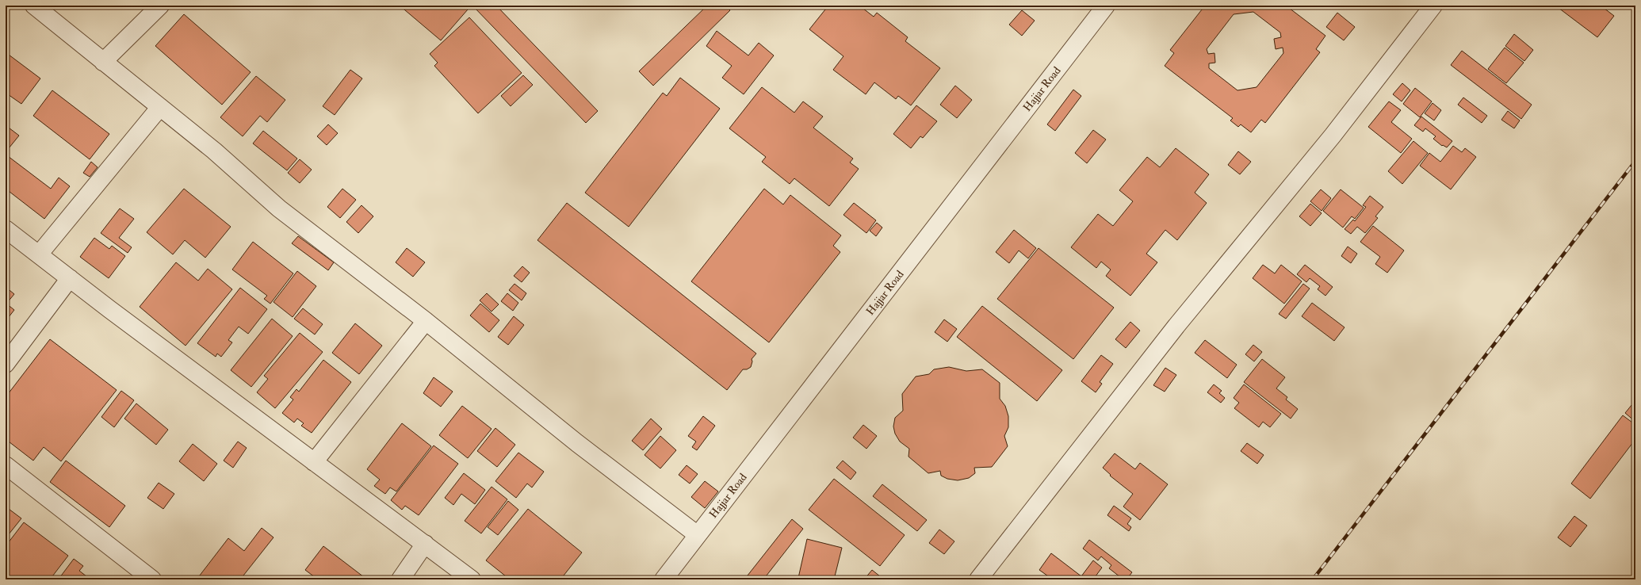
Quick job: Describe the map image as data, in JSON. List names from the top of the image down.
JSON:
{
  "streets": {
    "street": ["Hajjar Road"]
  }
}
